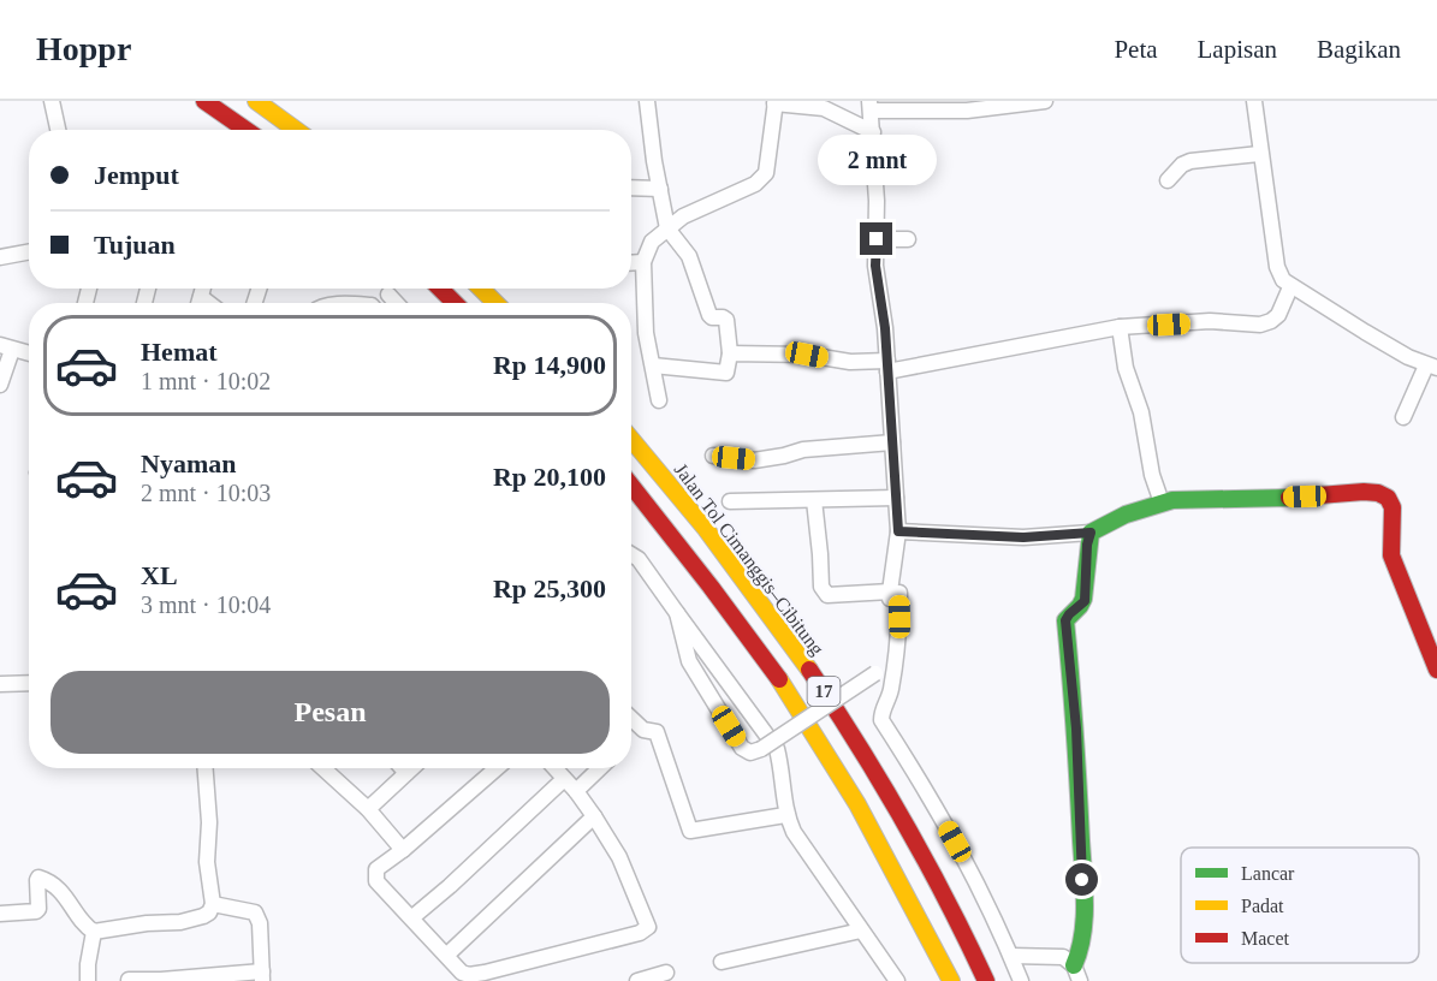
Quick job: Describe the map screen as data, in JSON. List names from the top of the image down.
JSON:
{
  "streets": {
    "main road": ["Jalan Tol Cimanggis–Cibitung", "17"]
  },
  "legend": ["Lancar", "Padat", "Macet"],
  "page": {
    "header": "Hoppr",
    "nav": ["Peta", "Lapisan", "Bagikan"],
    "banner": ["Jemput", "Tujuan"],
    "bubble": "2 mnt",
    "list": [
      {
        "name": "Hemat",
        "note": "1 mnt · 10:02",
        "value": "Rp 14,900"
      },
      {
        "name": "Nyaman",
        "note": "2 mnt · 10:03",
        "value": "Rp 20,100"
      },
      {
        "name": "XL",
        "note": "3 mnt · 10:04",
        "value": "Rp 25,300"
      }
    ],
    "buttons": "Pesan"
  }
}
